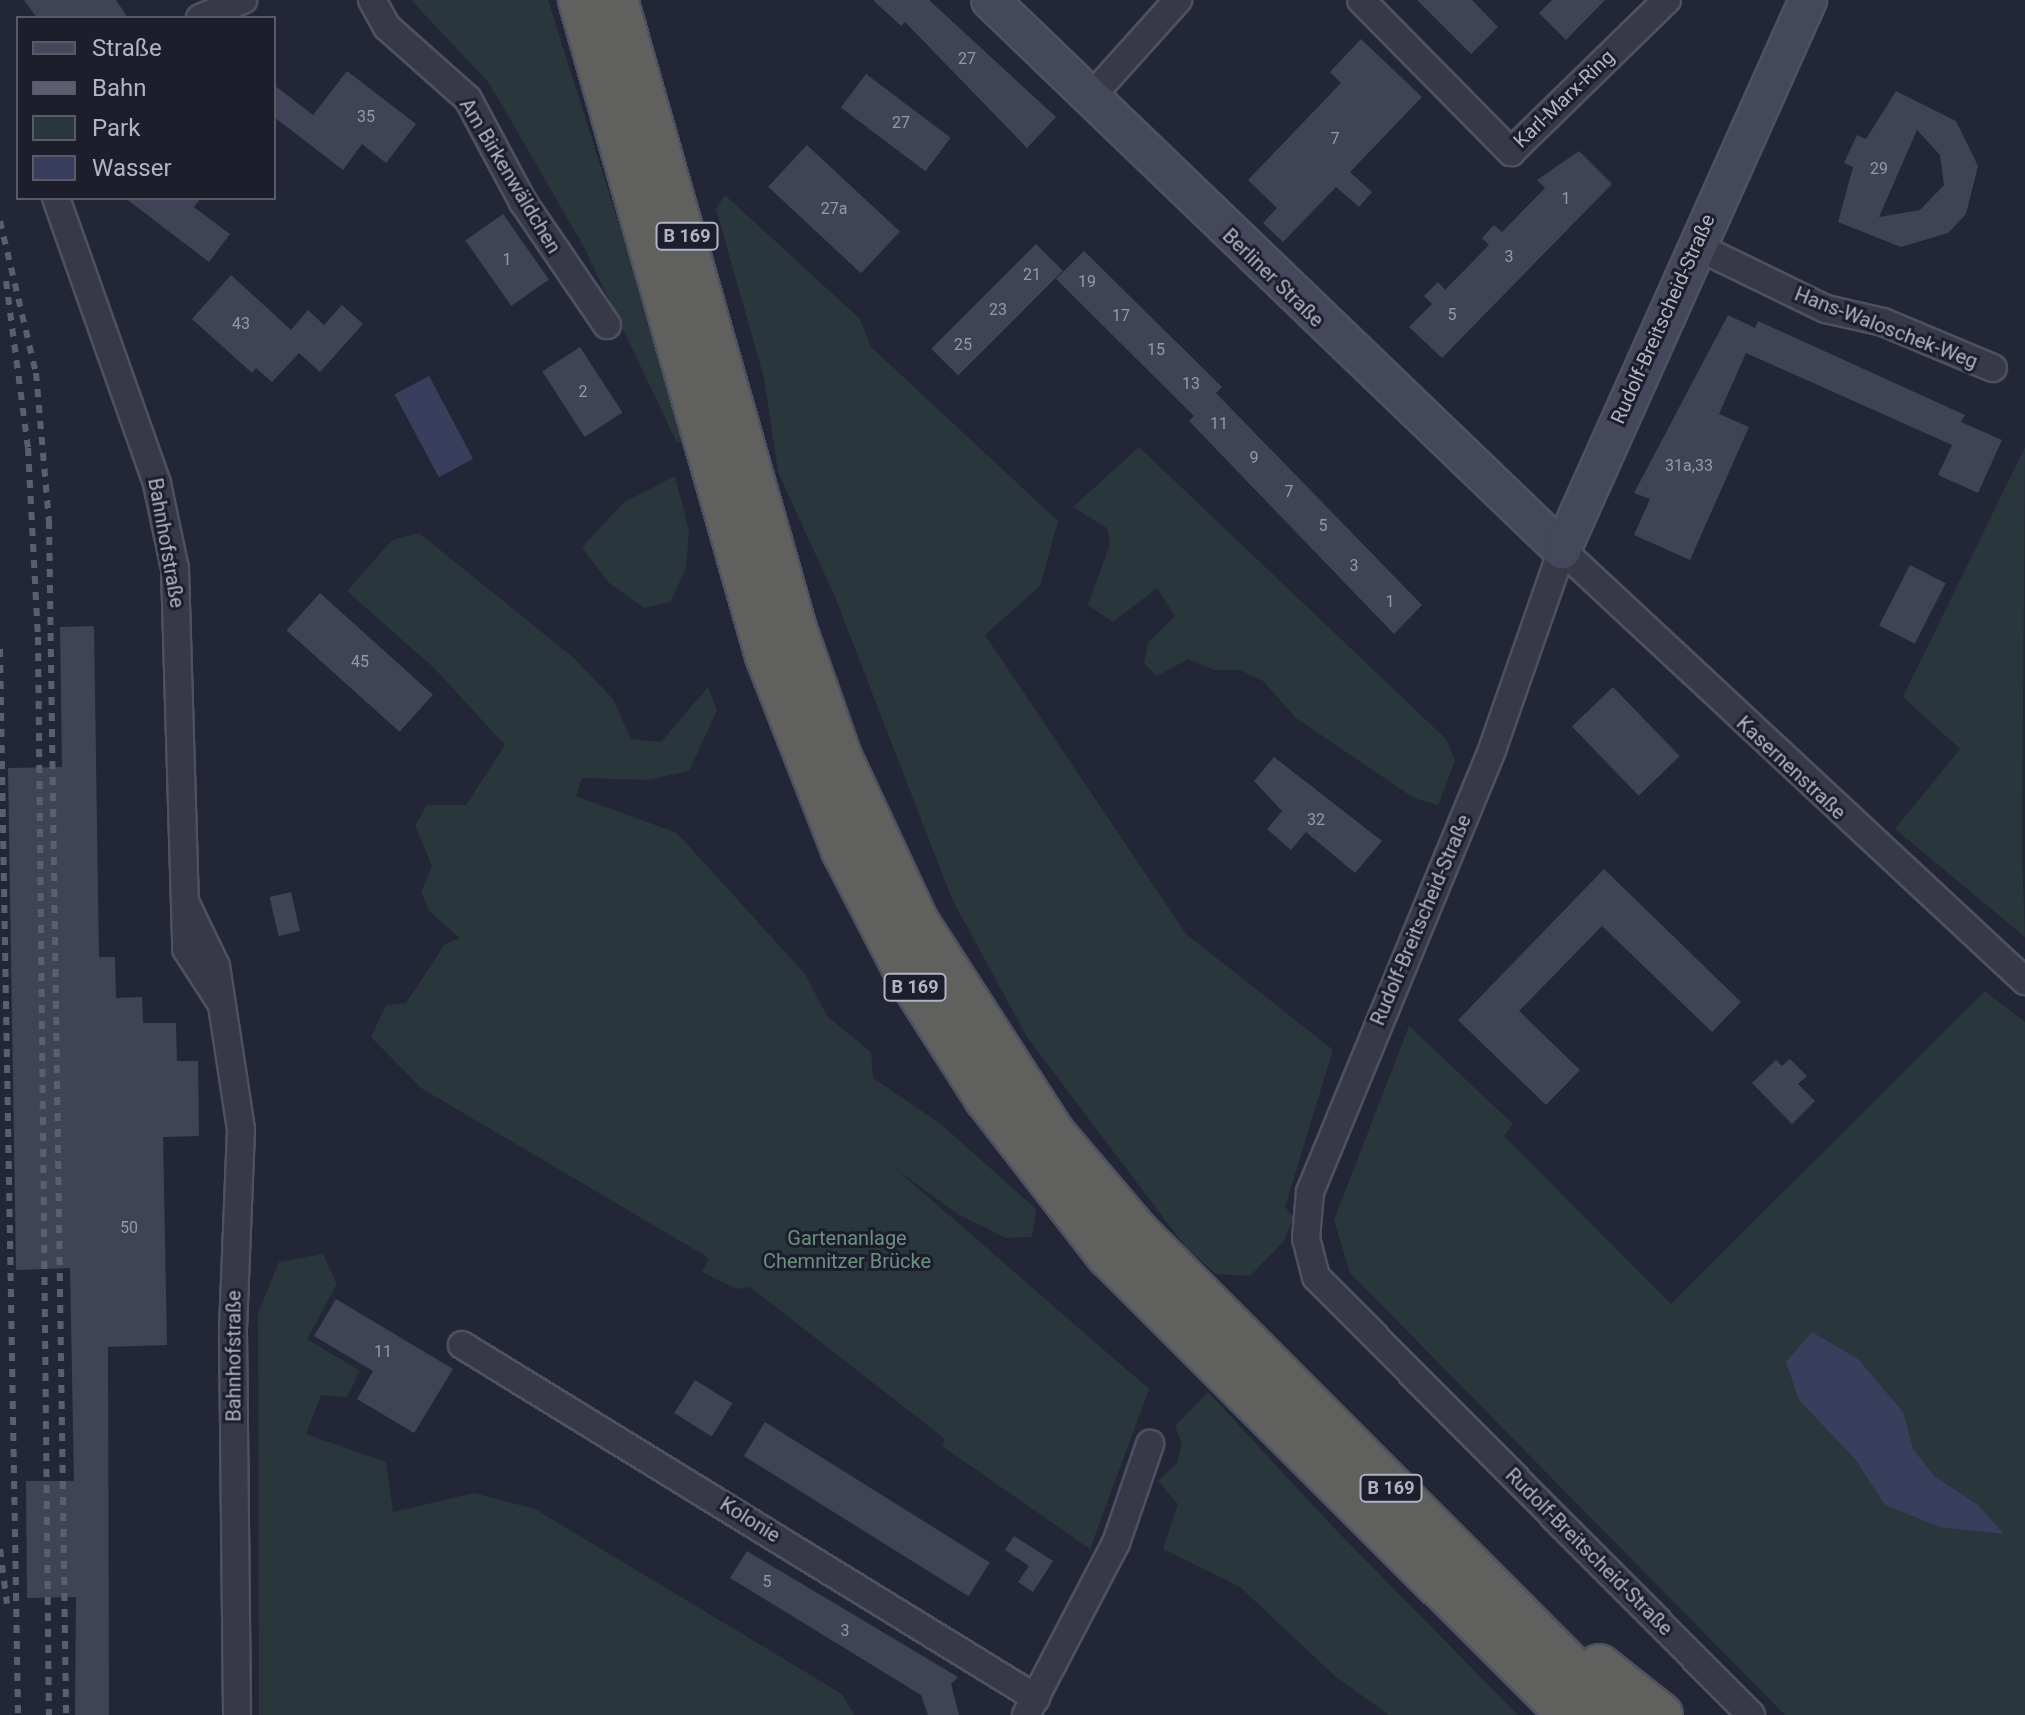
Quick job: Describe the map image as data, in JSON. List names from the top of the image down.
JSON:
{
  "streets": {
    "highway": ["B 169"],
    "main road": ["Berliner Straße", "Rudolf-Breitscheid-Straße"],
    "street": [
      "Karl-Marx-Ring",
      "Am Birkenwäldchen",
      "Hans-Waloschek-Weg",
      "Bahnhofstraße",
      "Kasernenstraße",
      "Kolonie"
    ]
  },
  "crossings": [
    ["Berliner Straße", "Rudolf-Breitscheid-Straße"],
    ["Berliner Straße", "Kasernenstraße"],
    ["Rudolf-Breitscheid-Straße", "Hans-Waloschek-Weg"],
    ["Rudolf-Breitscheid-Straße", "Kasernenstraße"]
  ],
  "parks": ["Gartenanlage Chemnitzer Brücke"],
  "house_numbers": [
    "27",
    "35",
    "27",
    "7",
    "29",
    "1",
    "27a",
    "3",
    "1",
    "21",
    "19",
    "23",
    "5",
    "17",
    "43",
    "25",
    "15",
    "13",
    "2",
    "11",
    "9",
    "31a,33",
    "7",
    "5",
    "3",
    "1",
    "45",
    "32",
    "50",
    "11",
    "5",
    "3"
  ],
  "legend": [
    "Straße",
    "Bahn",
    "Park",
    "Wasser"
  ]
}
